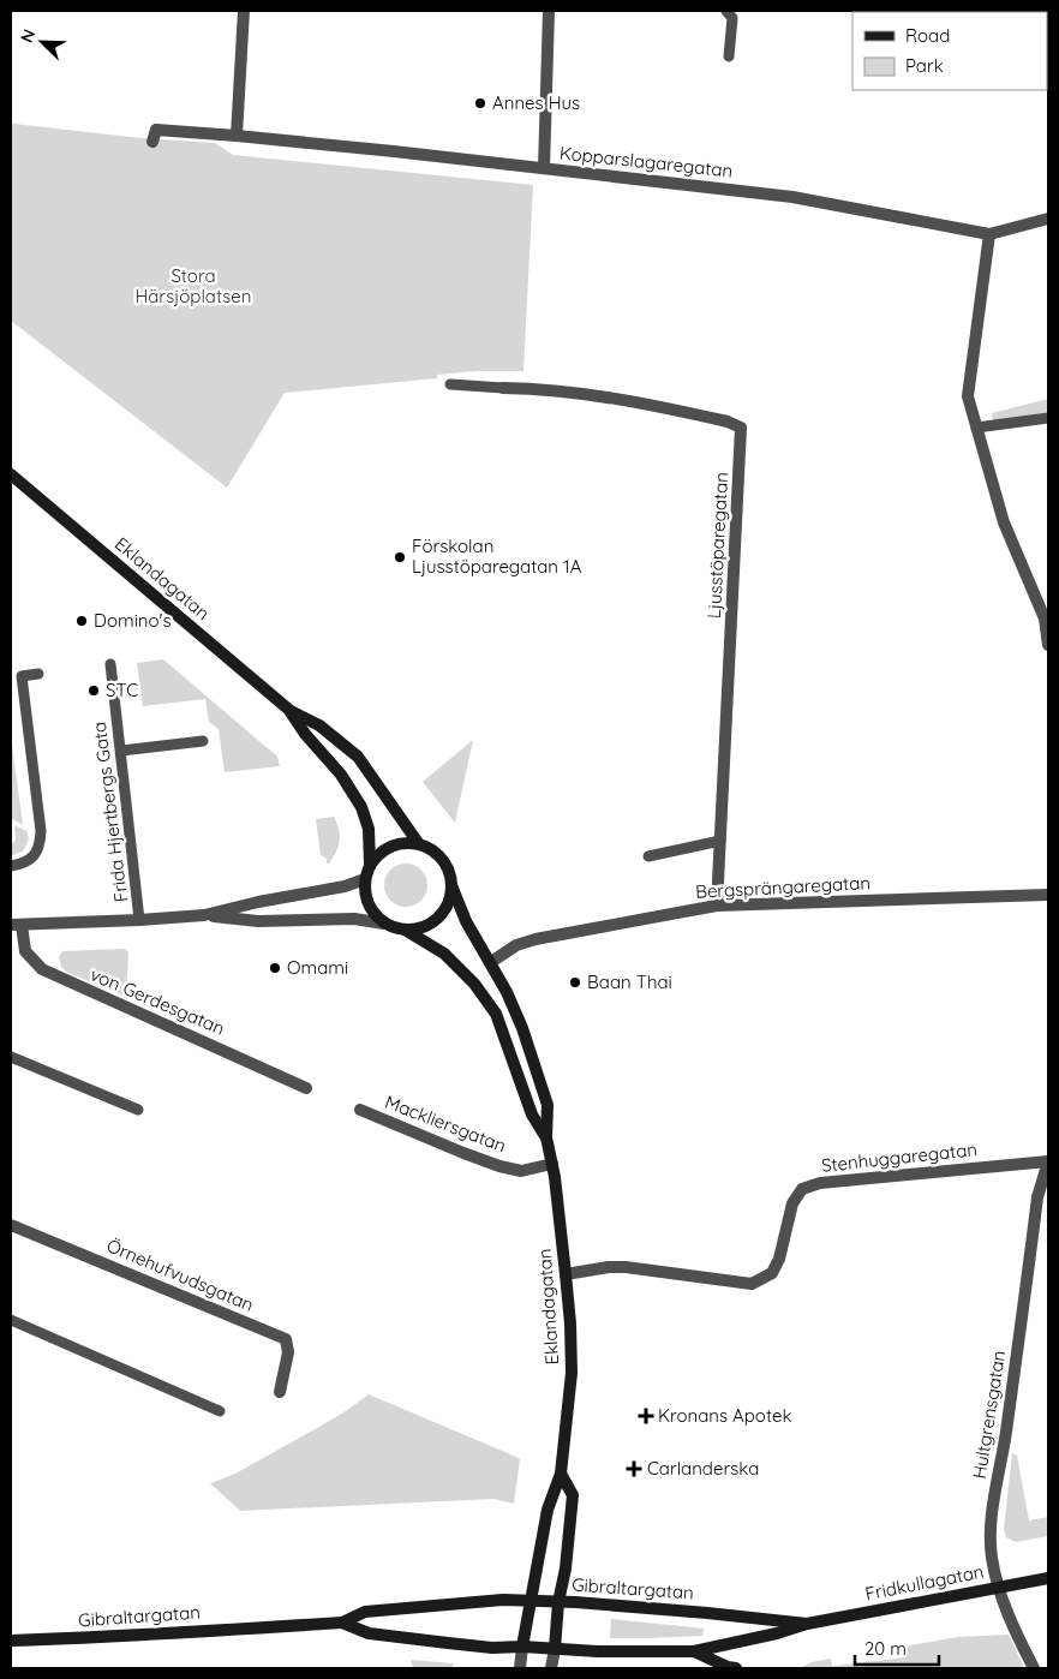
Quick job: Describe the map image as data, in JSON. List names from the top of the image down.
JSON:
{
  "streets": {
    "street": [
      "Kopparslagaregatan",
      "Ljusstöparegatan",
      "Eklandagatan",
      "Bergsprängaregatan",
      "von Gerdesgatan",
      "Mackliersgatan",
      "Stenhuggaregatan",
      "Örnehufvudsgatan",
      "Hultgrensgatan",
      "Fridkullagatan",
      "Gibraltargatan"
    ],
    "lane": ["Frida Hjertbergs Gata"]
  },
  "crossings": [
    ["Ljusstöparegatan", "Bergsprängaregatan"],
    ["Eklandagatan", "Bergsprängaregatan"],
    ["Eklandagatan", "Mackliersgatan"],
    ["Eklandagatan", "Stenhuggaregatan"],
    ["Eklandagatan", "Gibraltargatan"],
    ["Stenhuggaregatan", "Hultgrensgatan"],
    ["Hultgrensgatan", "Fridkullagatan"],
    ["Fridkullagatan", "Gibraltargatan"]
  ],
  "parks": ["Stora Härsjöplatsen"],
  "places": {
    "other": [
      "Annes Hus",
      "Förskolan Ljusstöparegatan 1A",
      "Domino's",
      "STC",
      "Omami",
      "Baan Thai"
    ],
    "health": ["Kronans Apotek", "Carlanderska"]
  },
  "legend": ["Road", "Park"],
  "scale_bar": "20 m",
  "north": "top left"
}
